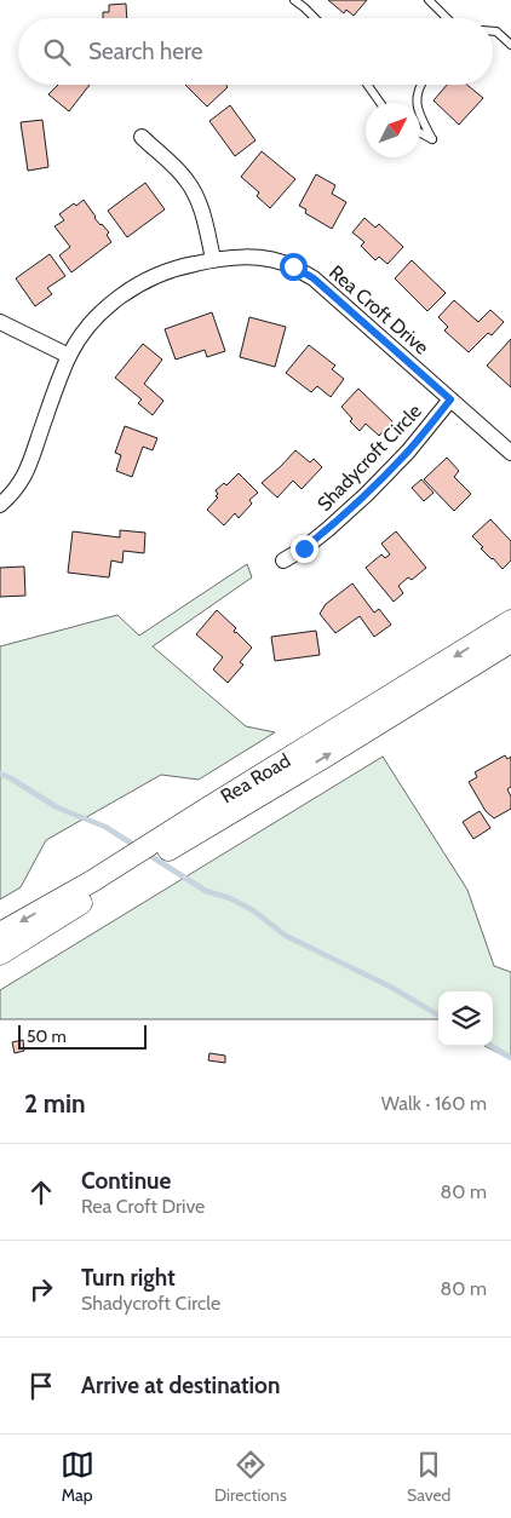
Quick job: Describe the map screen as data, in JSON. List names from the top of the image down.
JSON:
{
  "streets": {
    "main road": ["Rea Road"],
    "street": ["Rea Croft Drive", "Shadycroft Circle"]
  },
  "crossings": [
    ["Rea Croft Drive", "Shadycroft Circle"]
  ],
  "scale_bar": "50 m",
  "north": "top right",
  "page": {
    "search": "Search here",
    "scale": "50 m",
    "heading": ["2 min", "Walk · 160 m"],
    "list": [
      ["Continue", "Rea Croft Drive", "80 m"],
      ["Turn right", "Shadycroft Circle", "80 m"],
      "Arrive at destination"
    ],
    "nav": ["Map", "Directions", "Saved"]
  }
}
